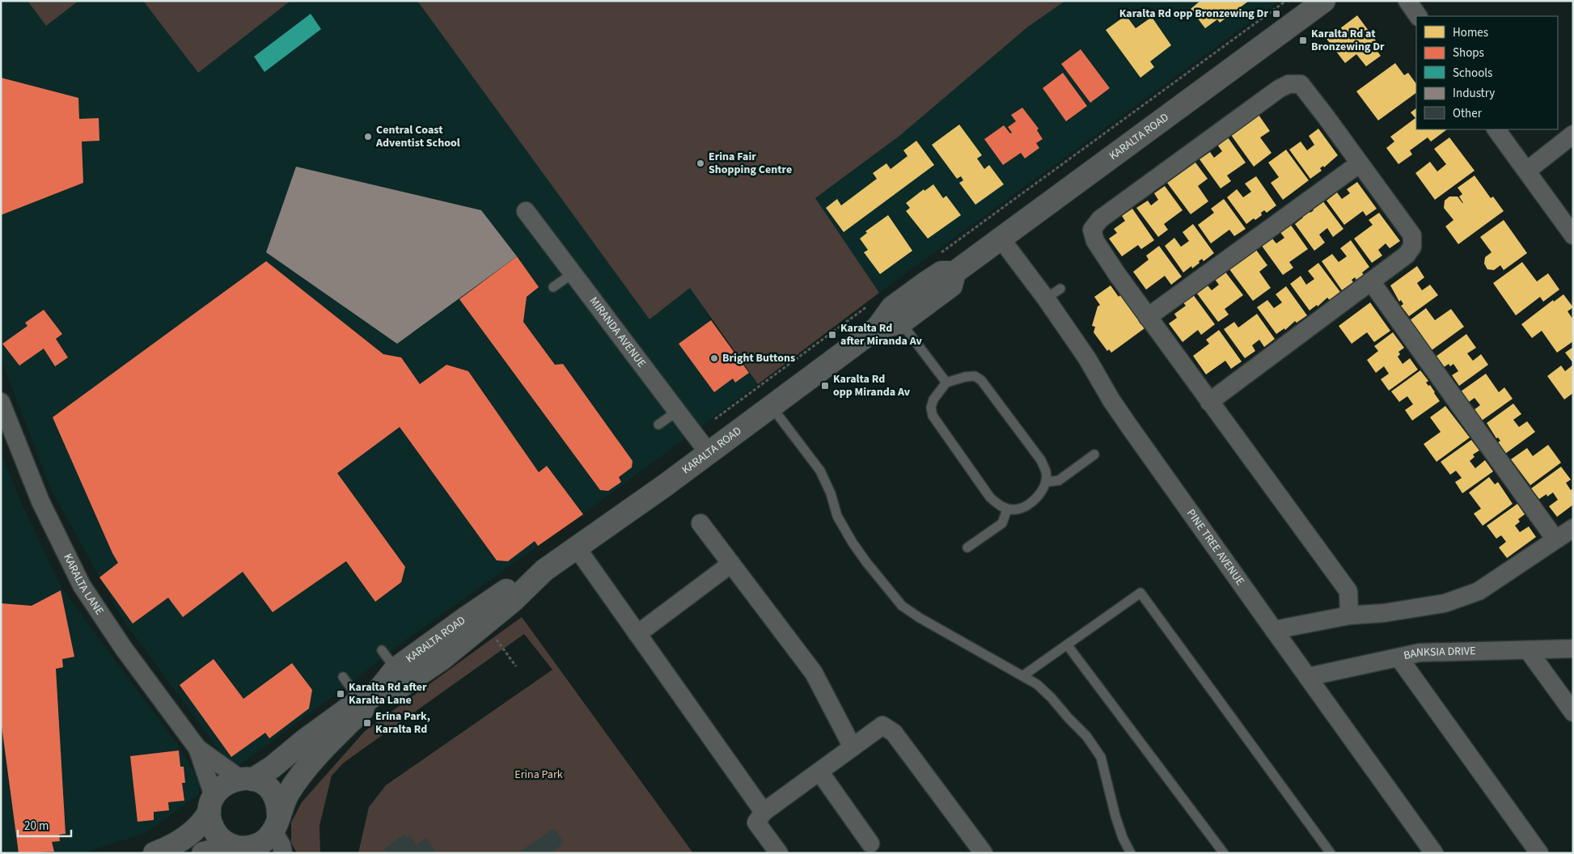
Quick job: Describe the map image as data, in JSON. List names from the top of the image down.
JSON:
{
  "streets": {
    "street": [
      "KARALTA ROAD",
      "MIRANDA AVENUE",
      "PINE TREE AVENUE",
      "KARALTA LANE",
      "BANKSIA DRIVE"
    ]
  },
  "crossings": [
    ["KARALTA ROAD", "MIRANDA AVENUE"],
    ["KARALTA ROAD", "PINE TREE AVENUE"],
    ["KARALTA ROAD", "KARALTA LANE"],
    ["PINE TREE AVENUE", "BANKSIA DRIVE"]
  ],
  "parks": ["Erina Park"],
  "places": {
    "transit": [
      "Karalta Rd opp Bronzewing Dr",
      "Karalta Rd at Bronzewing Dr",
      "Karalta Rd after Miranda Av",
      "Karalta Rd opp Miranda Av",
      "Karalta Rd after Karalta Lane",
      "Erina Park, Karalta Rd"
    ],
    "other": ["Central Coast Adventist School", "Erina Fair Shopping Centre", "Bright Buttons"]
  },
  "legend": [
    "Homes",
    "Shops",
    "Schools",
    "Industry",
    "Other"
  ],
  "scale_bar": "20 m"
}
